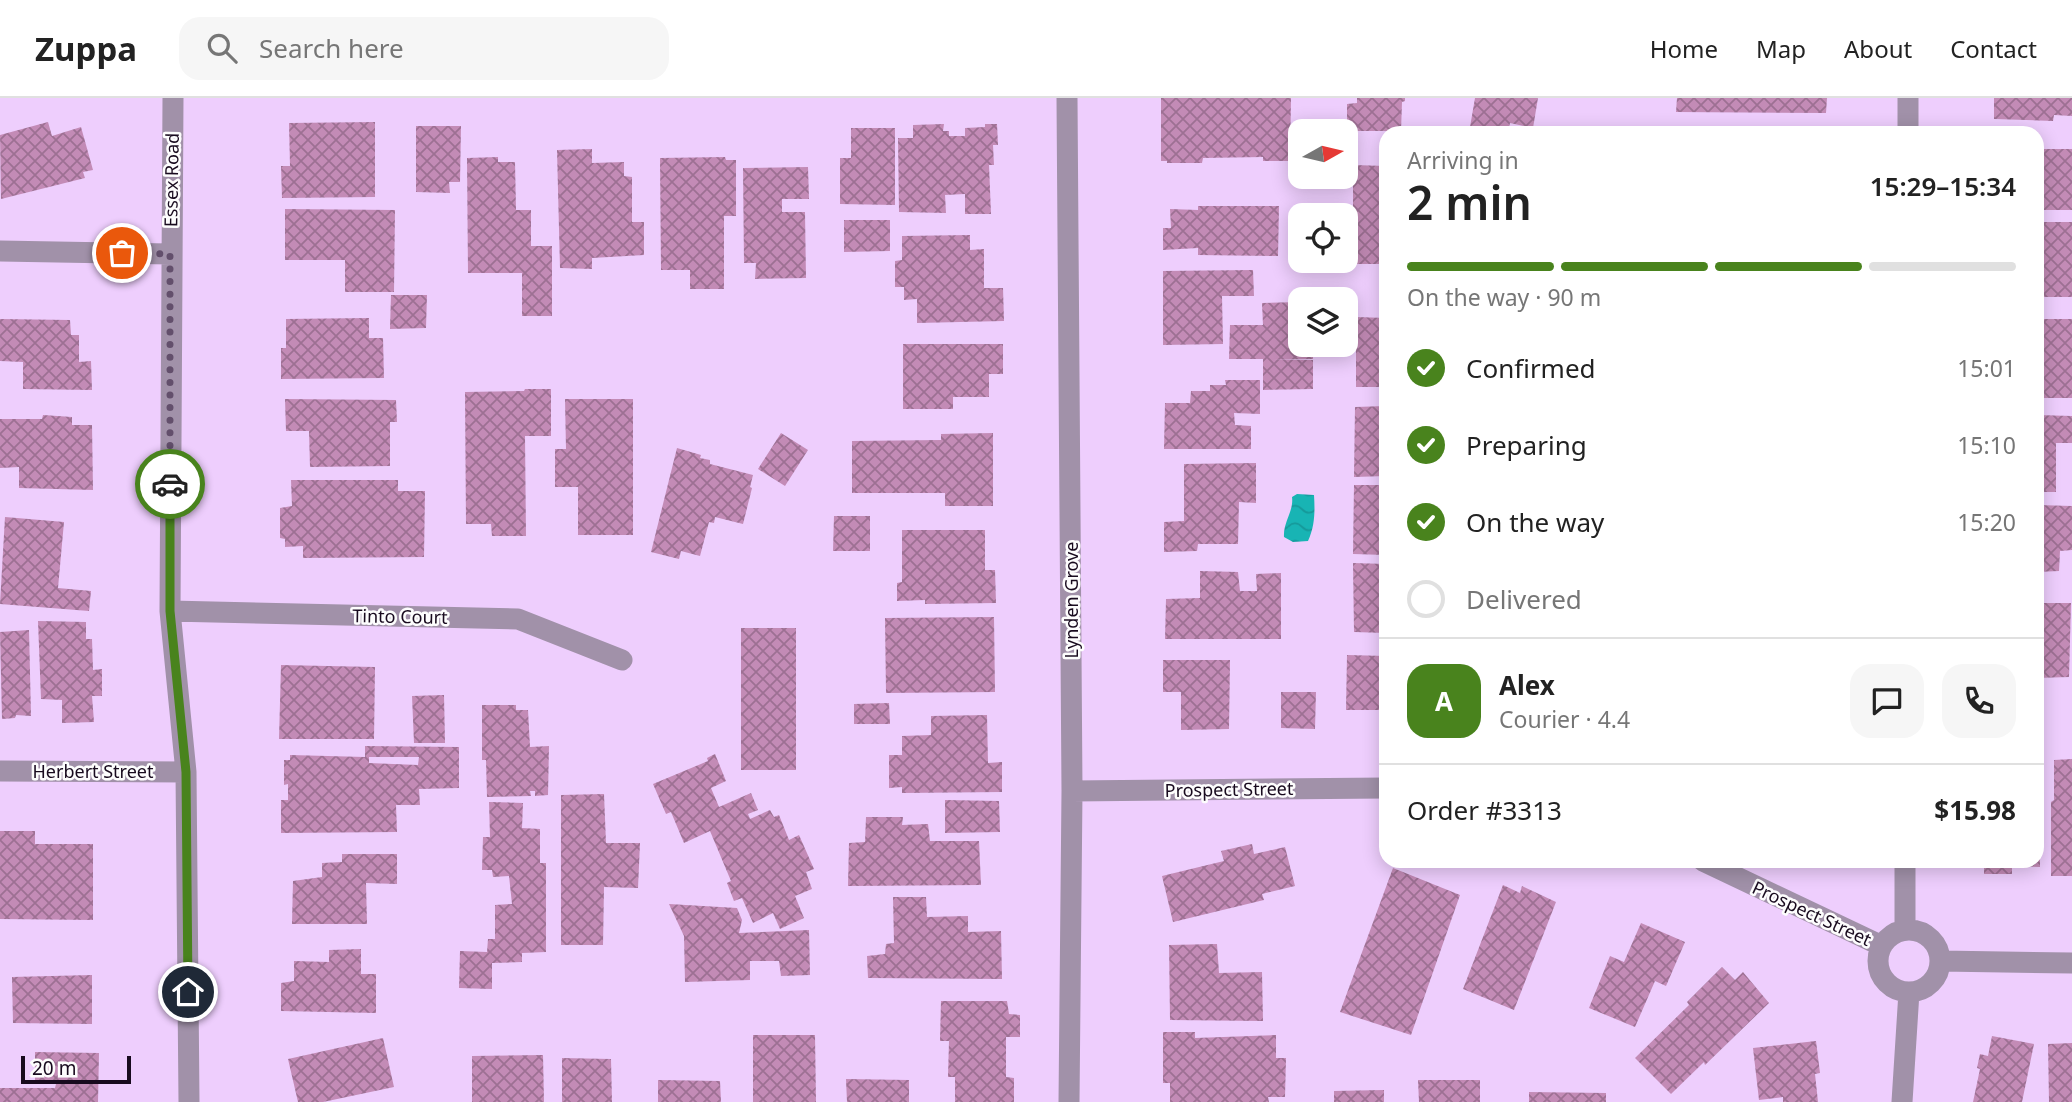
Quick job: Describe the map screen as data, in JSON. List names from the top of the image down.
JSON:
{
  "streets": {
    "street": [
      "Essex Road",
      "Lynden Grove",
      "Tinto Court",
      "Herbert Street",
      "Prospect Street"
    ]
  },
  "crossings": [
    ["Essex Road", "Tinto Court"],
    ["Essex Road", "Herbert Street"],
    ["Lynden Grove", "Prospect Street"]
  ],
  "scale_bar": "20 m",
  "north": "right",
  "page": {
    "header": "Zuppa",
    "search": "Search here",
    "nav": [
      "Home",
      "Map",
      "About",
      "Contact"
    ],
    "heading": ["2 min", "Arriving in", "15:29–15:34"],
    "panel": [
      "Alex",
      "Courier · 4.4",
      "Order #3313",
      "$15.98"
    ],
    "bar": "On the way · 90 m",
    "list": [
      ["Confirmed", "15:01"],
      ["Preparing", "15:10"],
      ["On the way", "15:20"],
      "Delivered"
    ],
    "round": "A",
    "scale": "20 m"
  }
}
